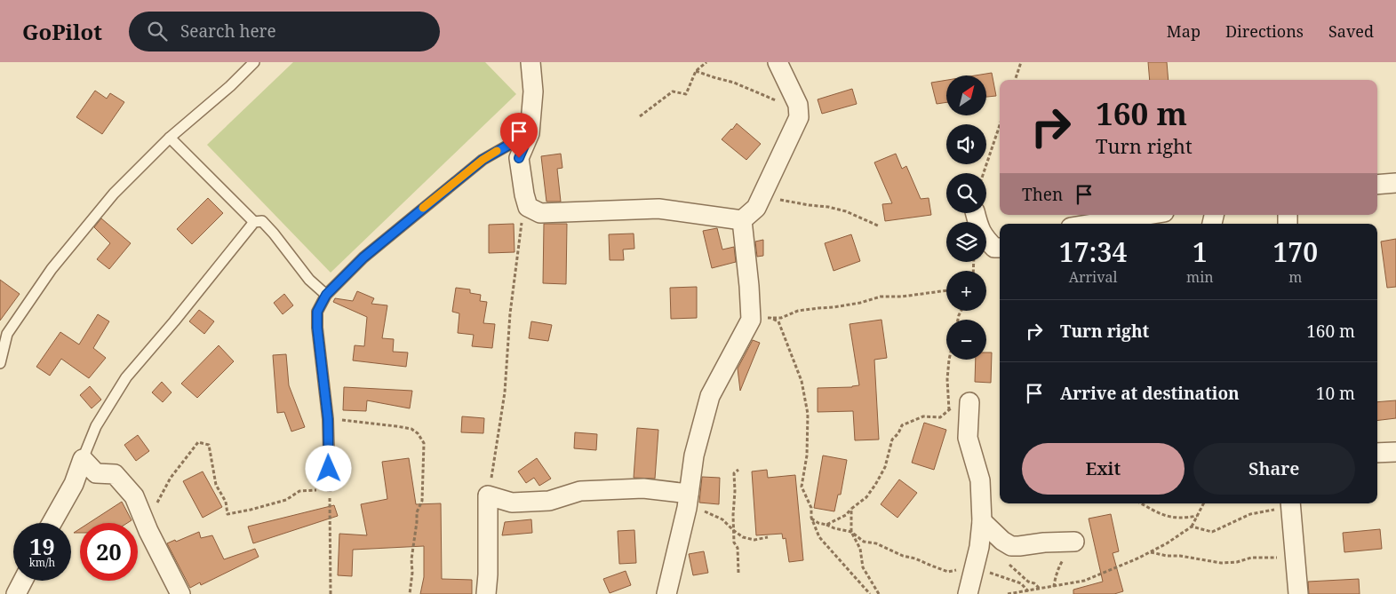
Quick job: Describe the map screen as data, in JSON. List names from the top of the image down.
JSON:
{
  "north": "top right",
  "page": {
    "header": "GoPilot",
    "search": "Search here",
    "nav": ["Map", "Directions", "Saved"],
    "map_buttons": ["+", "−"],
    "turn": ["160 m", "Turn right"],
    "then": "Then",
    "eta": [
      "17:34",
      "Arrival",
      "1",
      "min",
      "170",
      "m"
    ],
    "list": [
      {
        "name": "Turn right",
        "value": "160 m"
      },
      {
        "name": "Arrive at destination",
        "value": "10 m"
      }
    ],
    "buttons": ["Exit", "Share"],
    "speed": "19 km/h",
    "limit": "20"
  }
}
